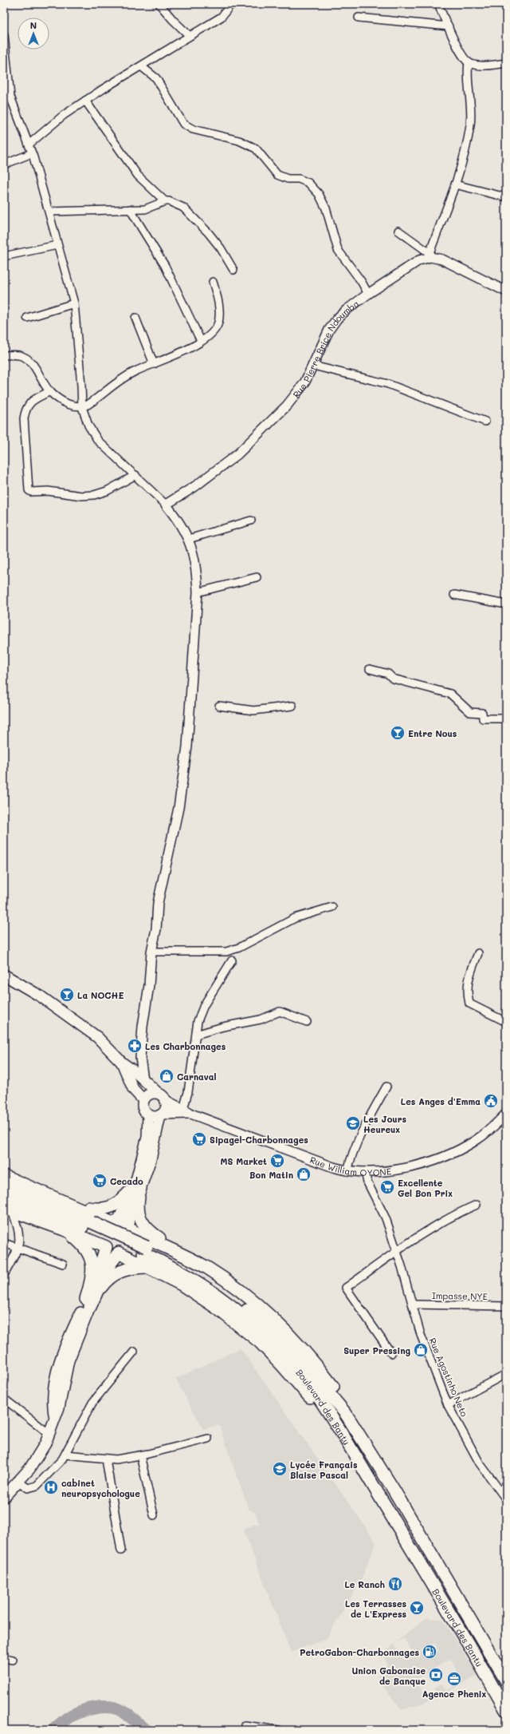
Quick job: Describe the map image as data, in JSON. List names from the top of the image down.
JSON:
{
  "streets": {
    "highway": ["Boulevard des Bantu"],
    "street": [
      "Rue Pierre Brice Ndoumba",
      "Rue William OYONE",
      "Impasse NYE",
      "Rue Agostinho Neto"
    ]
  },
  "crossings": [
    ["Rue William OYONE", "Rue Agostinho Neto"],
    ["Impasse NYE", "Rue Agostinho Neto"]
  ],
  "places": {
    "bar": ["Entre Nous", "La NOCHE", "Les Terrasses de L'Express"],
    "pharmacy": ["Les Charbonnages"],
    "shop": ["Carnaval", "Bon Matin", "Super Pressing"],
    "public building": ["Les Anges d'Emma"],
    "school or university": ["Les Jours Heureux", "Lycée Français Blaise Pascal"],
    "supermarket": [
      "Sipagel-Charbonnages",
      "MS Market",
      "Cecado",
      "Excellente Gel Bon Prix"
    ],
    "hospital": ["cabinet neuropsychologue"],
    "restaurant": ["Le Ranch"],
    "fuel station": ["PetroGabon-Charbonnages"],
    "bank": ["Union Gabonaise de Banque"],
    "office": ["Agence Phenix"]
  },
  "north": "top"
}
